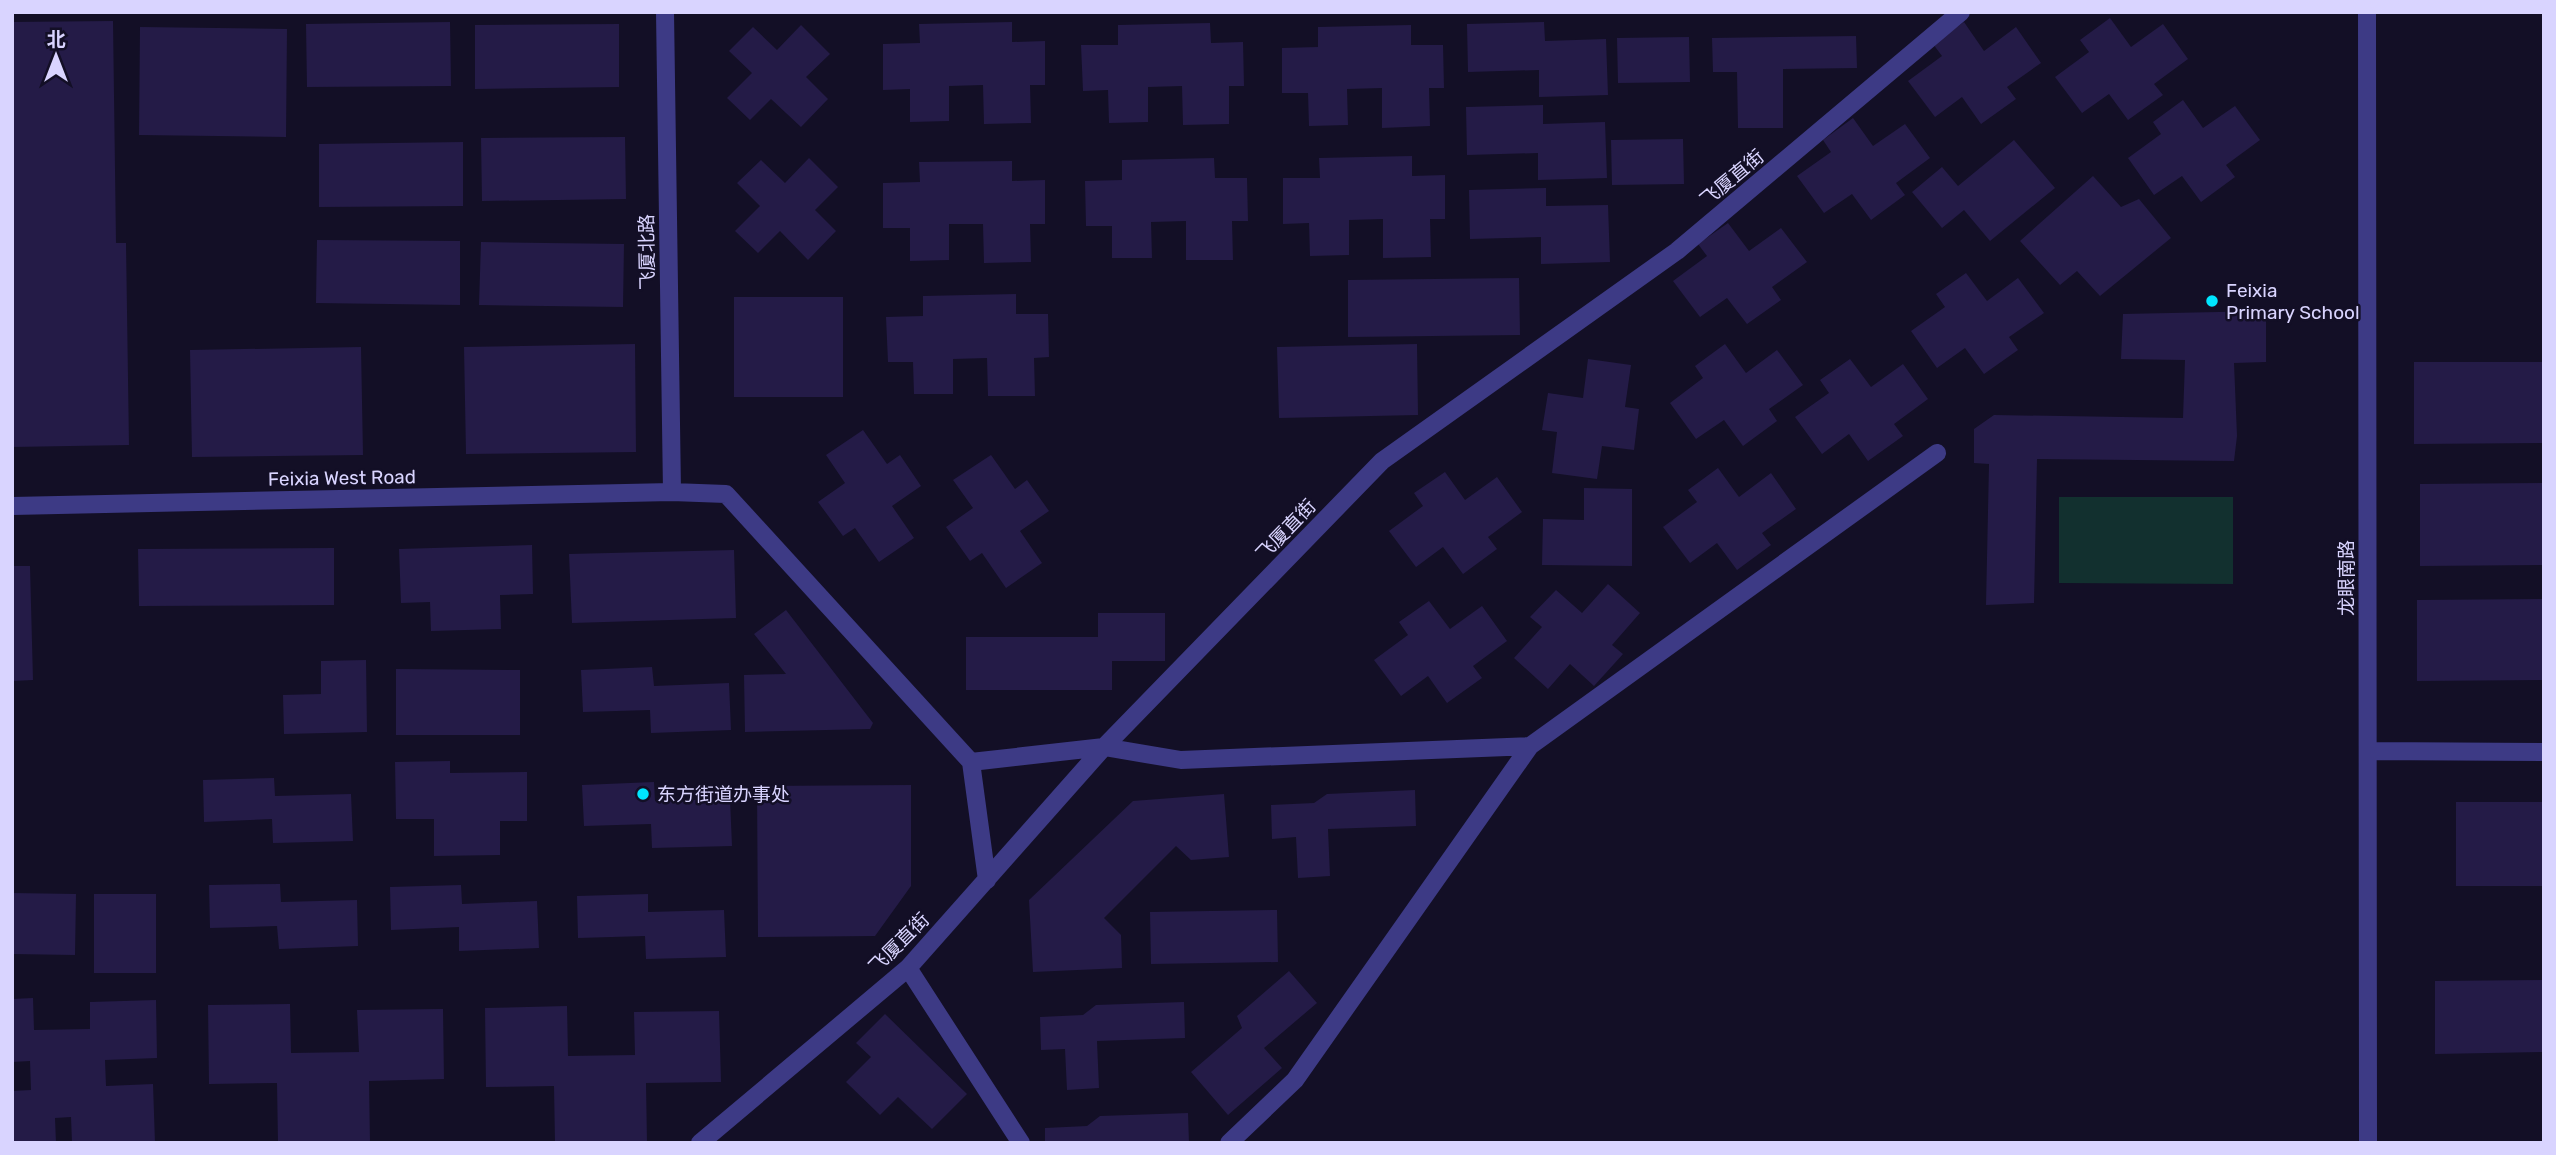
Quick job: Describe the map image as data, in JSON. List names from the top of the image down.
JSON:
{
  "streets": {
    "street": [
      "飞厦直街",
      "飞厦北路",
      "Feixia West Road",
      "龙眼南路"
    ]
  },
  "crossings": [
    ["飞厦北路", "Feixia West Road"]
  ],
  "places": ["Feixia Primary School", "东方街道办事处"],
  "north": "top"
}
